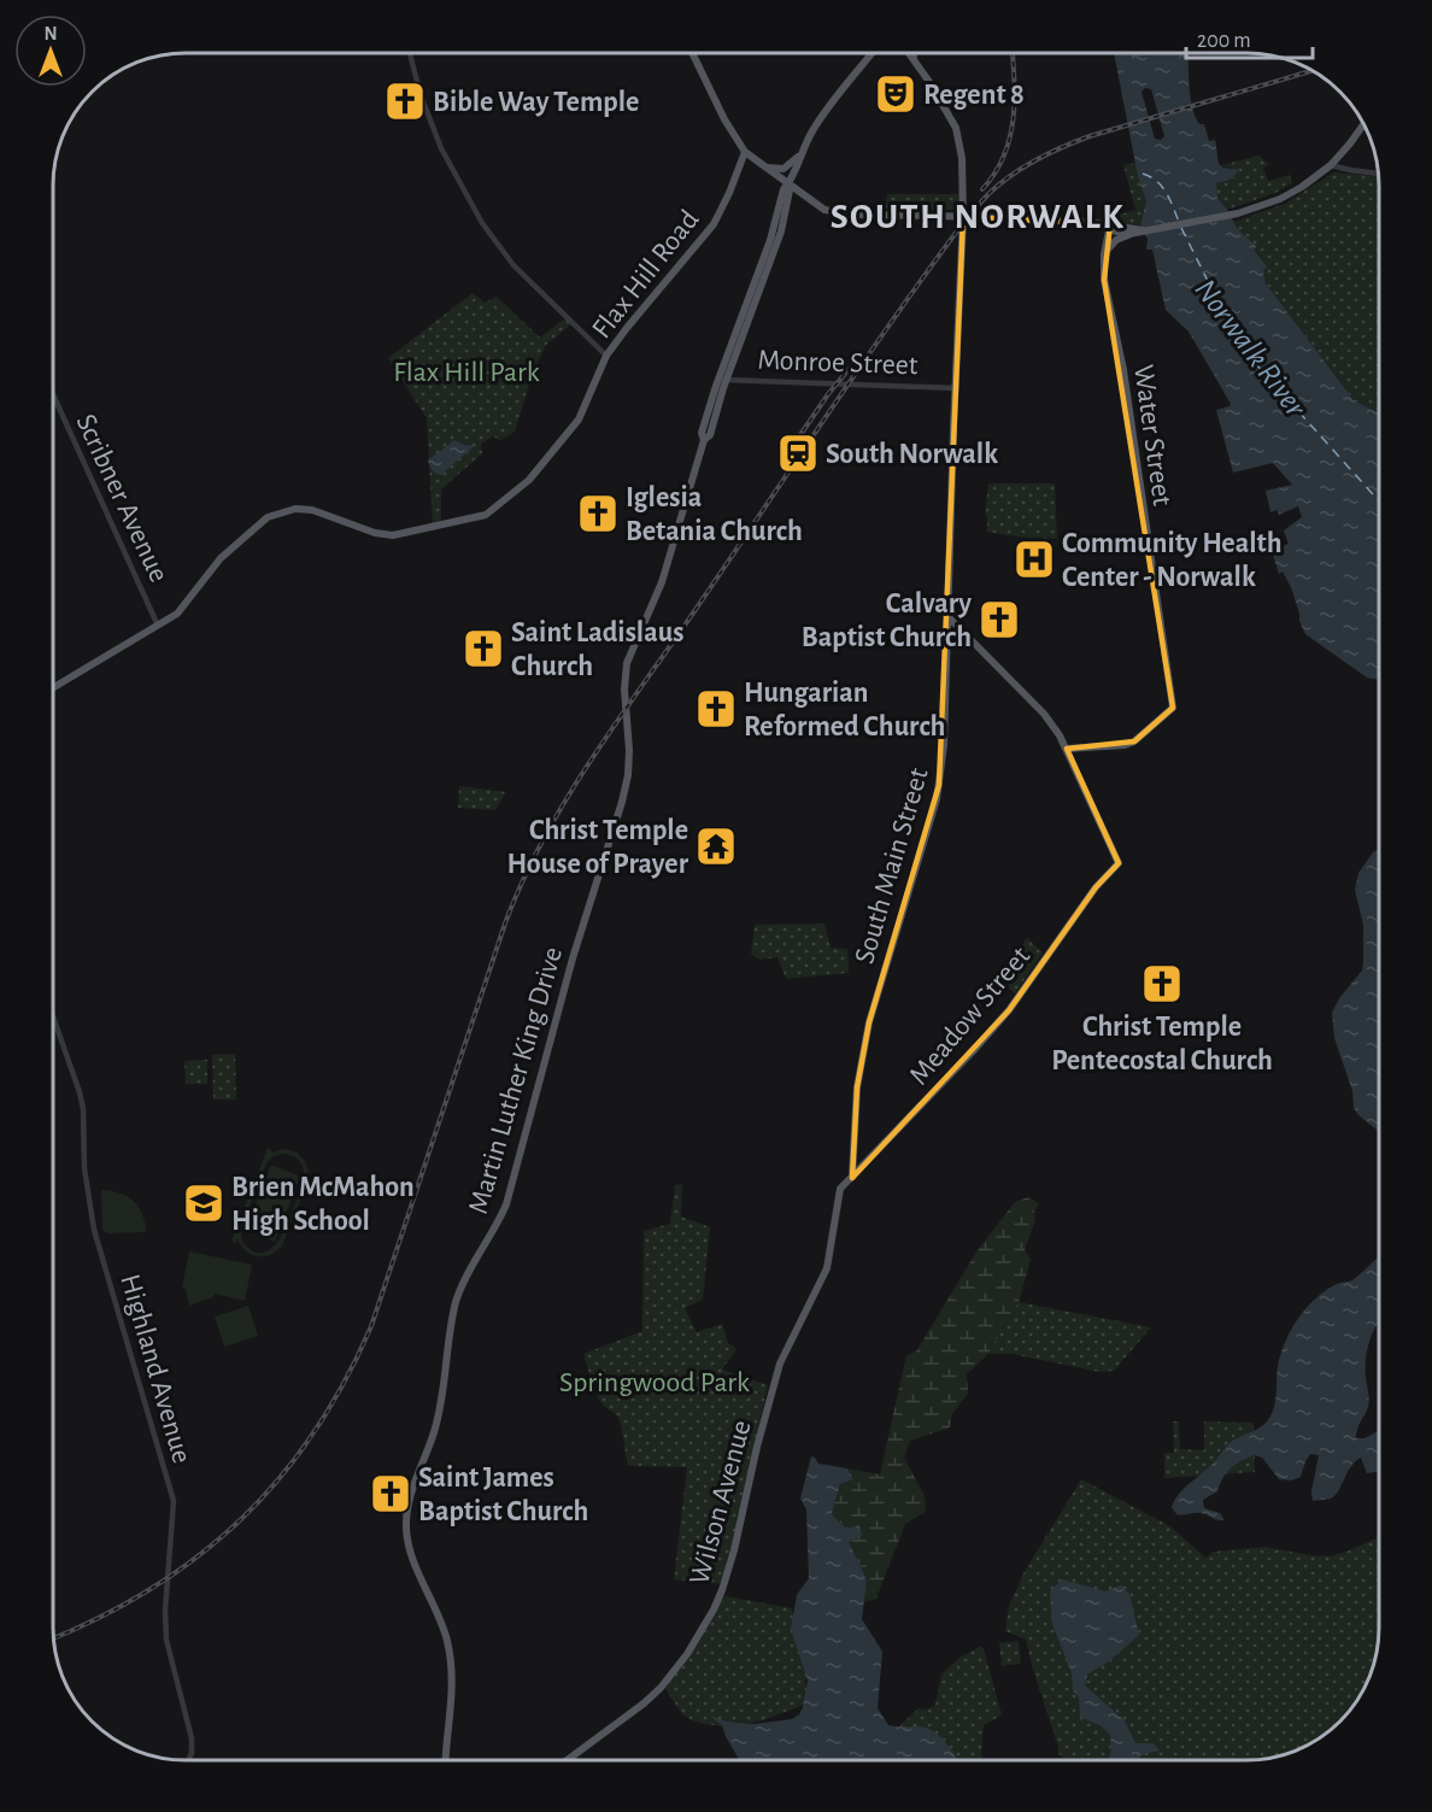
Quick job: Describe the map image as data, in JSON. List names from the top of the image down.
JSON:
{
  "streets": {
    "main road": [
      "Flax Hill Road",
      "Water Street",
      "South Main Street",
      "Meadow Street",
      "Martin Luther King Drive",
      "Wilson Avenue"
    ],
    "street": ["Monroe Street", "Scribner Avenue", "Highland Avenue"]
  },
  "crossings": [
    ["Flax Hill Road", "Scribner Avenue"],
    ["Monroe Street", "South Main Street"],
    ["Monroe Street", "Martin Luther King Drive"],
    ["Water Street", "Meadow Street"],
    ["South Main Street", "Meadow Street"],
    ["Meadow Street", "Wilson Avenue"]
  ],
  "districts": ["SOUTH NORWALK"],
  "water": ["Norwalk River"],
  "parks": ["Flax Hill Park", "Springwood Park"],
  "places": {
    "theatre": ["Regent 8"],
    "church": [
      "Bible Way Temple",
      "Iglesia Betania Church",
      "Calvary Baptist Church",
      "Saint Ladislaus Church",
      "Hungarian Reformed Church",
      "Christ Temple Pentecostal Church",
      "Saint James Baptist Church"
    ],
    "station": ["South Norwalk"],
    "hospital": ["Community Health Center - Norwalk"],
    "temple": ["Christ Temple House of Prayer"],
    "school or university": ["Brien McMahon High School"]
  },
  "scale_bar": "200 m",
  "north": "top"
}
